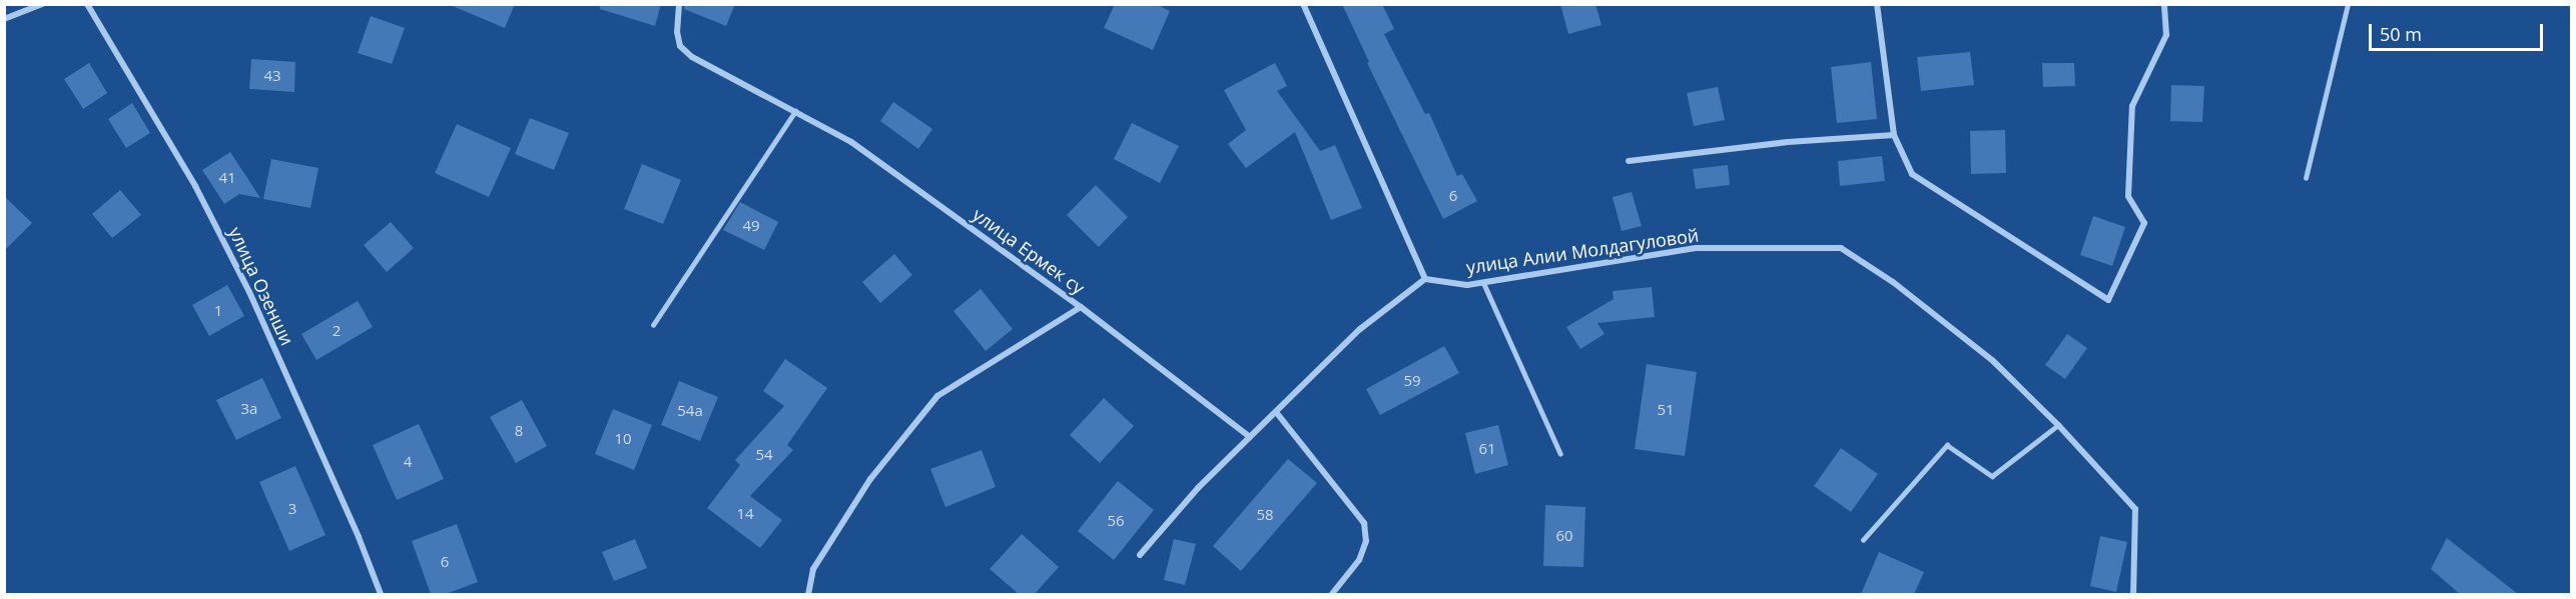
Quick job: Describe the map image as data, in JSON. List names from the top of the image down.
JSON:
{
  "streets": {
    "street": ["улица Ермек су", "улица Алии Молдагуловой", "улица Озенши"]
  },
  "house_numbers": [
    "43",
    "41",
    "6",
    "49",
    "1",
    "2",
    "59",
    "3а",
    "51",
    "54а",
    "8",
    "10",
    "61",
    "54",
    "4",
    "3",
    "14",
    "58",
    "56",
    "60",
    "6"
  ],
  "scale_bar": "50 m"
}
